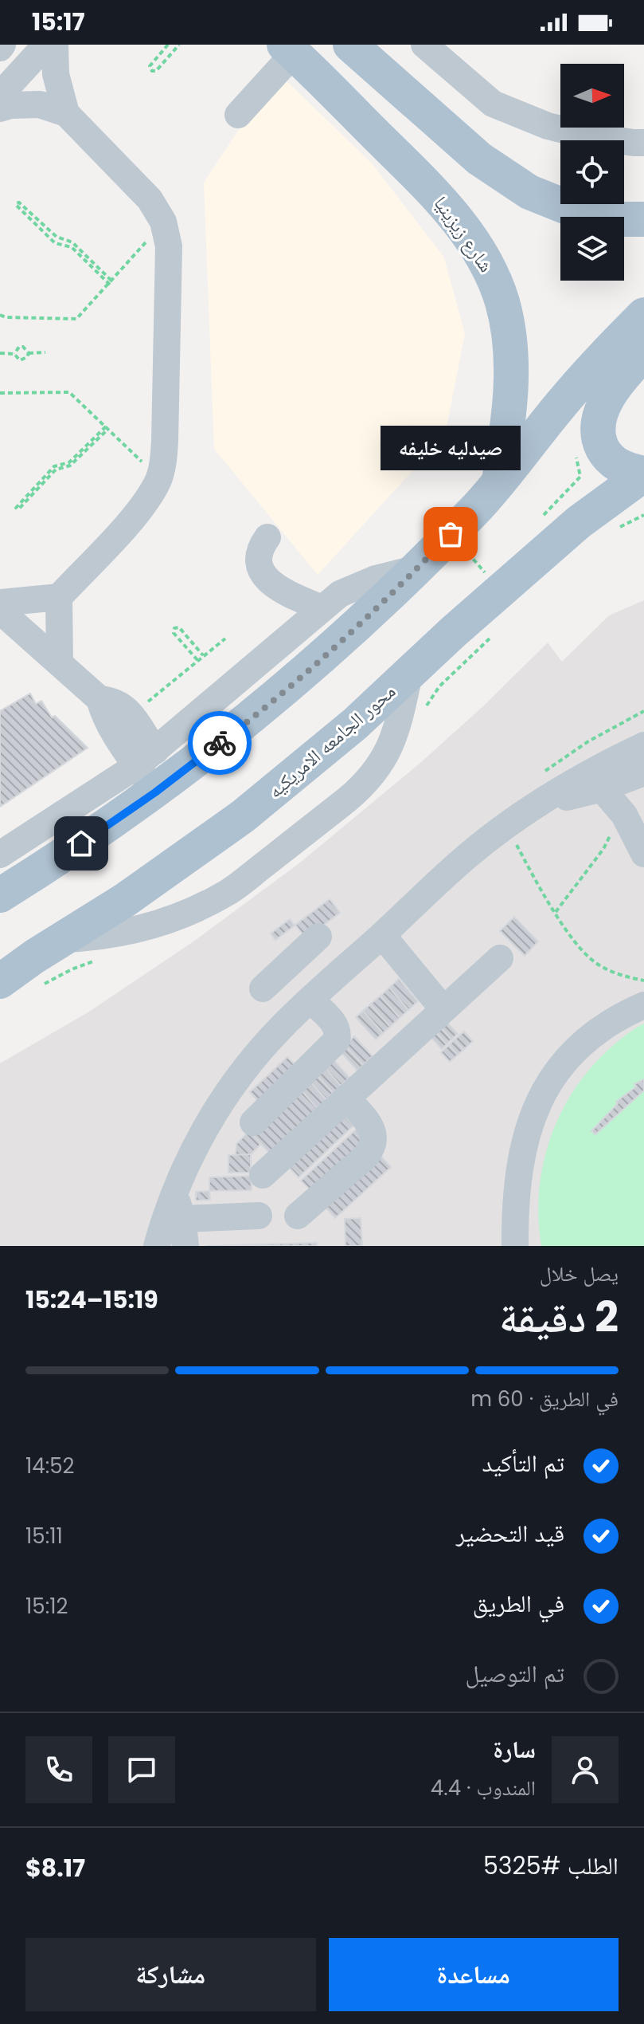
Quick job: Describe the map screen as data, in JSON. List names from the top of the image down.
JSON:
{
  "streets": {
    "main road": ["شارع زيزينيا", "محور الجامعه الامريكيه"]
  },
  "places": ["صيدليه خليفه"],
  "north": "right",
  "page": {
    "status": "15:17",
    "bubble": "صيدليه خليفه",
    "heading": ["2 دقيقة", "يصل خلال", "15:19–15:24"],
    "panel": [
      "سارة",
      "المندوب · 4.4",
      "الطلب #5325",
      "$8.17"
    ],
    "bar": "في الطريق · 60 m",
    "list": [
      ["تم التأكيد", "14:52"],
      ["قيد التحضير", "15:11"],
      ["في الطريق", "15:12"],
      "تم التوصيل"
    ],
    "buttons": ["مساعدة", "مشاركة"]
  }
}
